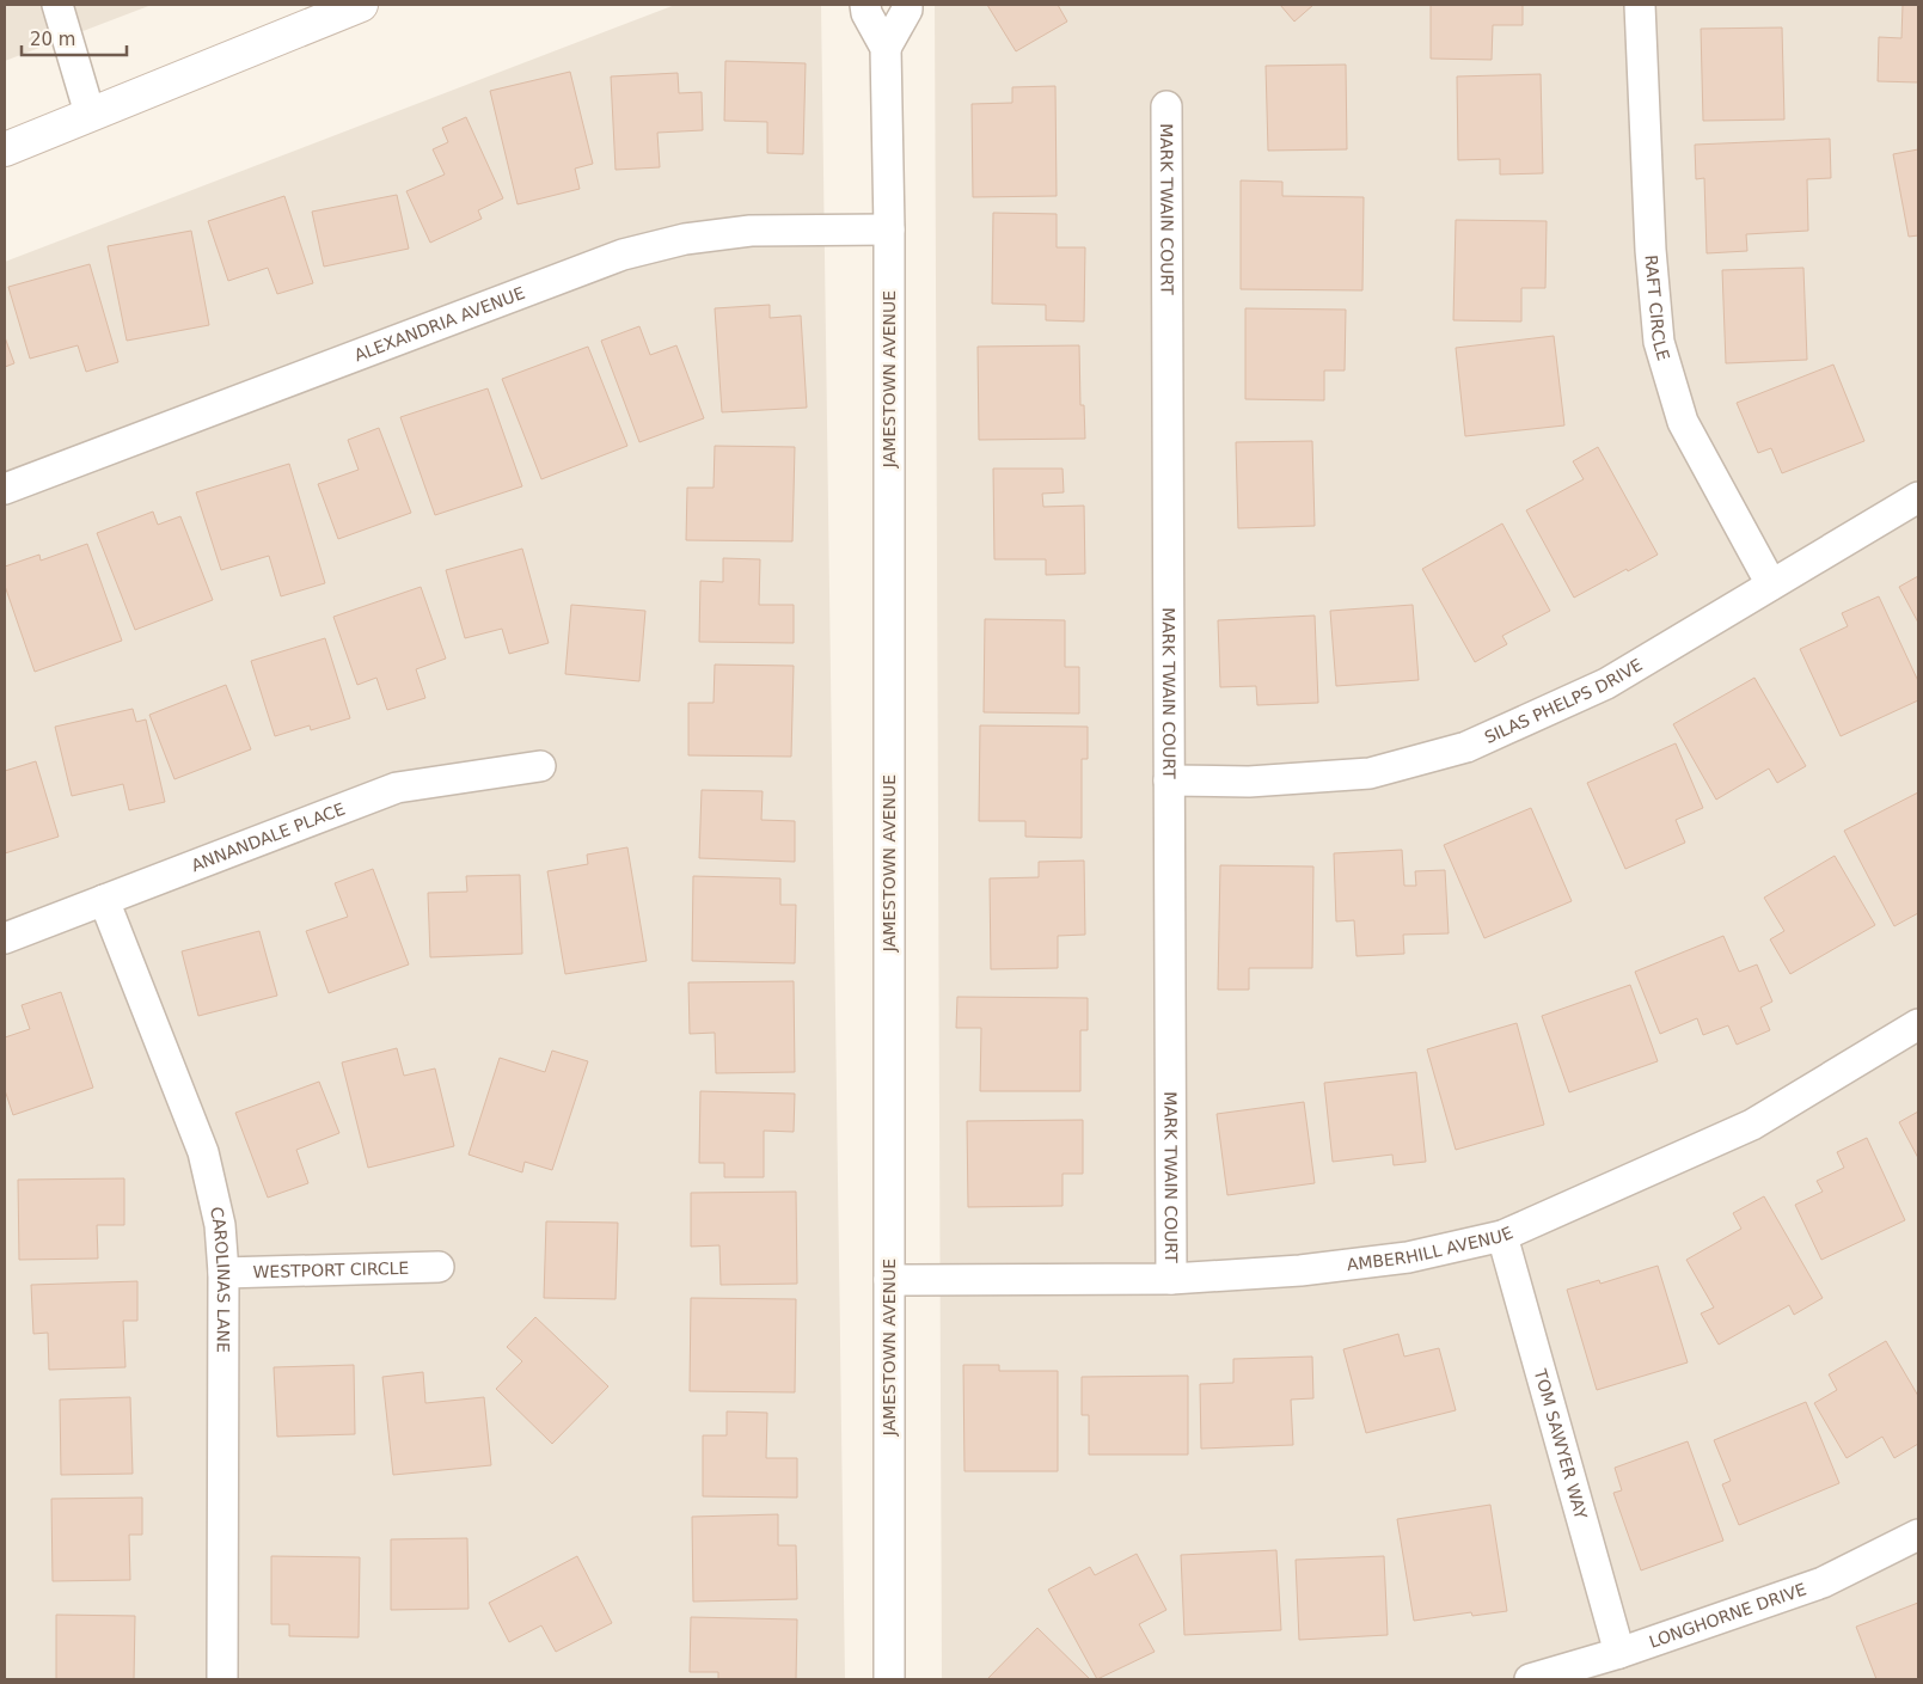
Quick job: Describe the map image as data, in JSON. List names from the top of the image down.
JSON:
{
  "streets": {
    "street": [
      "MARK TWAIN COURT",
      "RAFT CIRCLE",
      "ALEXANDRIA AVENUE",
      "JAMESTOWN AVENUE",
      "SILAS PHELPS DRIVE",
      "ANNANDALE PLACE",
      "AMBERHILL AVENUE",
      "WESTPORT CIRCLE",
      "CAROLINAS LANE",
      "TOM SAWYER WAY",
      "LONGHORNE DRIVE"
    ]
  },
  "crossings": [
    ["MARK TWAIN COURT", "SILAS PHELPS DRIVE"],
    ["MARK TWAIN COURT", "AMBERHILL AVENUE"],
    ["RAFT CIRCLE", "SILAS PHELPS DRIVE"],
    ["ALEXANDRIA AVENUE", "JAMESTOWN AVENUE"],
    ["JAMESTOWN AVENUE", "AMBERHILL AVENUE"],
    ["ANNANDALE PLACE", "CAROLINAS LANE"],
    ["AMBERHILL AVENUE", "TOM SAWYER WAY"],
    ["WESTPORT CIRCLE", "CAROLINAS LANE"],
    ["TOM SAWYER WAY", "LONGHORNE DRIVE"]
  ],
  "scale_bar": "20 m"
}
